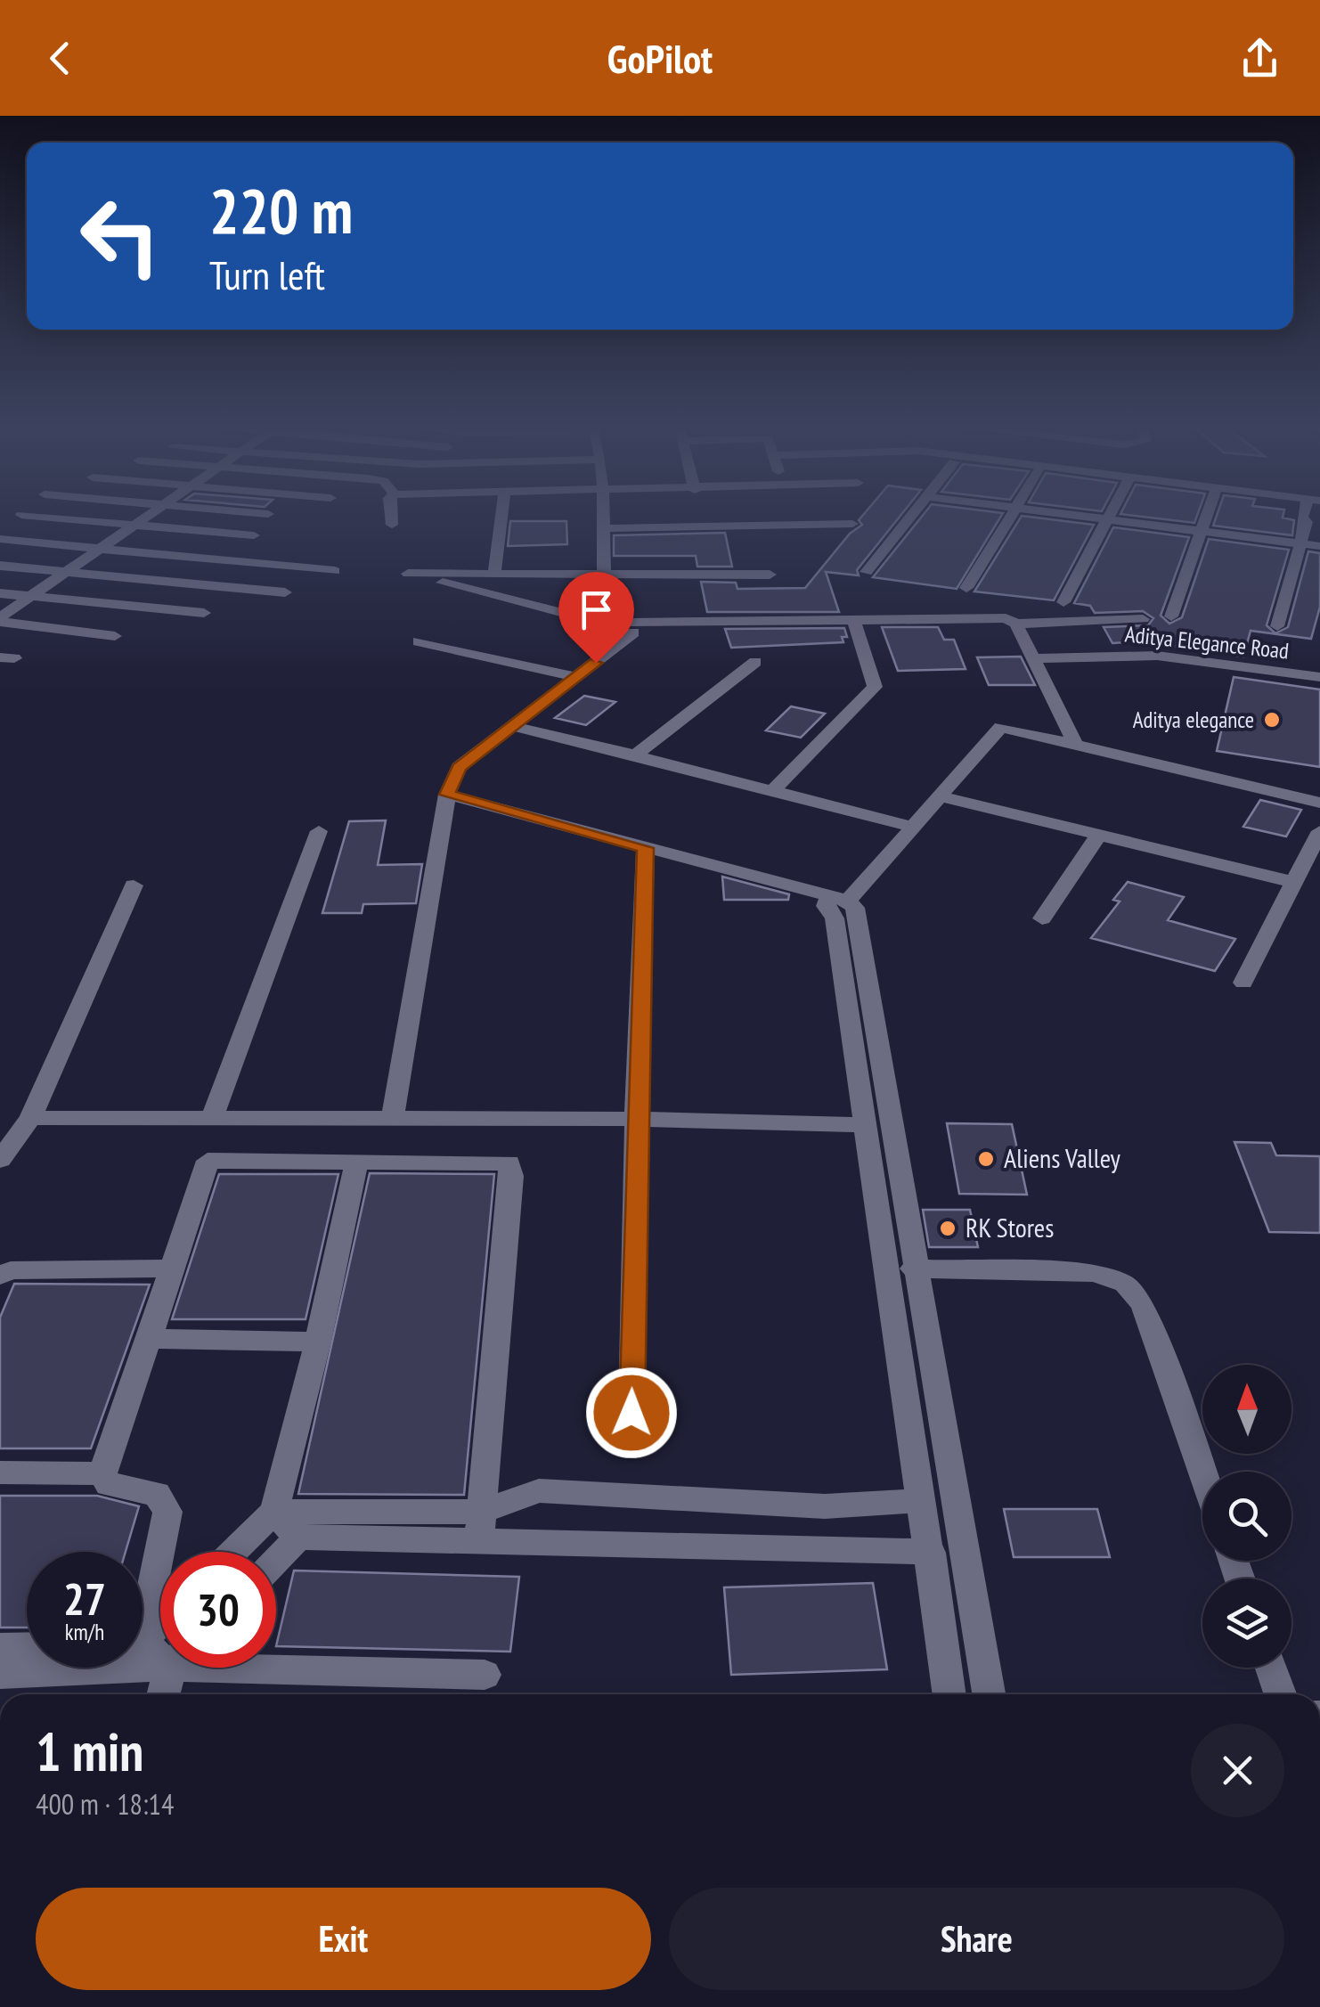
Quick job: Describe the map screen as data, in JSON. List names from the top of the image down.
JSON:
{
  "streets": {
    "street": ["Aditya Elegance Road"]
  },
  "places": ["Aditya elegance", "Aliens Valley", "RK Stores"],
  "north": "top",
  "page": {
    "header": "GoPilot",
    "turn": ["220 m", "Turn left"],
    "speed": "27 km/h",
    "limit": "30",
    "heading": ["1 min", "400 m · 18:14"],
    "buttons": ["Exit", "Share"]
  }
}
